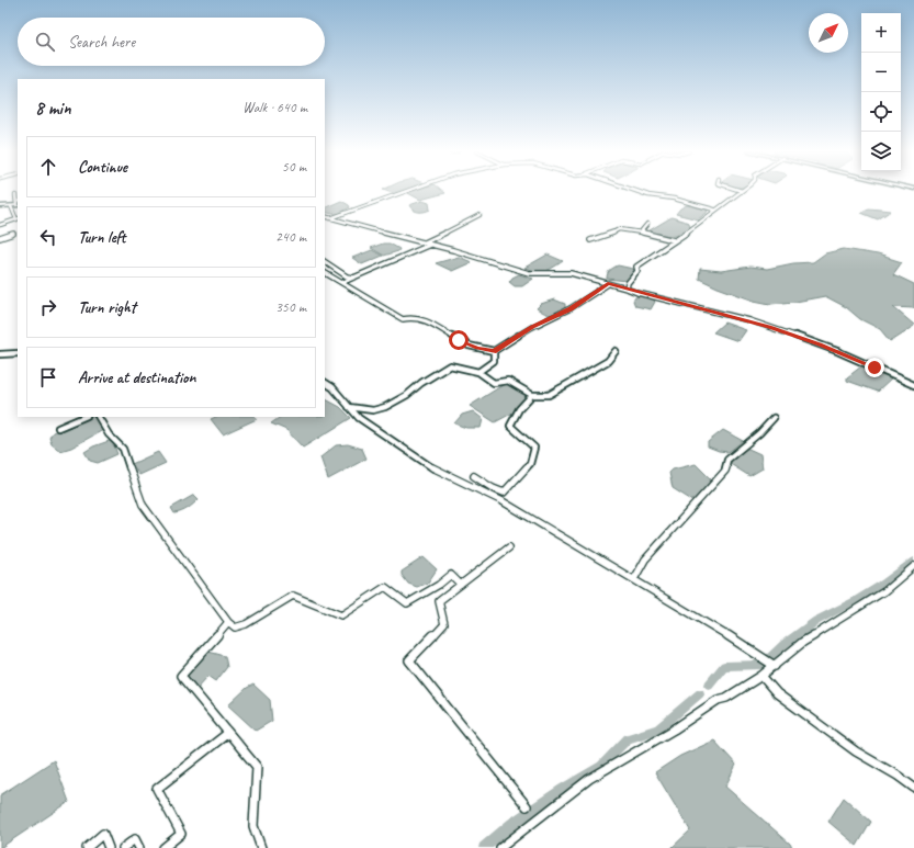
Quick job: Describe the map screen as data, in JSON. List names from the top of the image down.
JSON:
{
  "north": "top right",
  "page": {
    "map_buttons": ["+", "−"],
    "search": "Search here",
    "heading": ["8 min", "Walk · 640 m"],
    "list": [
      ["Continue", "50 m"],
      ["Turn left", "240 m"],
      ["Turn right", "350 m"],
      "Arrive at destination"
    ]
  }
}
